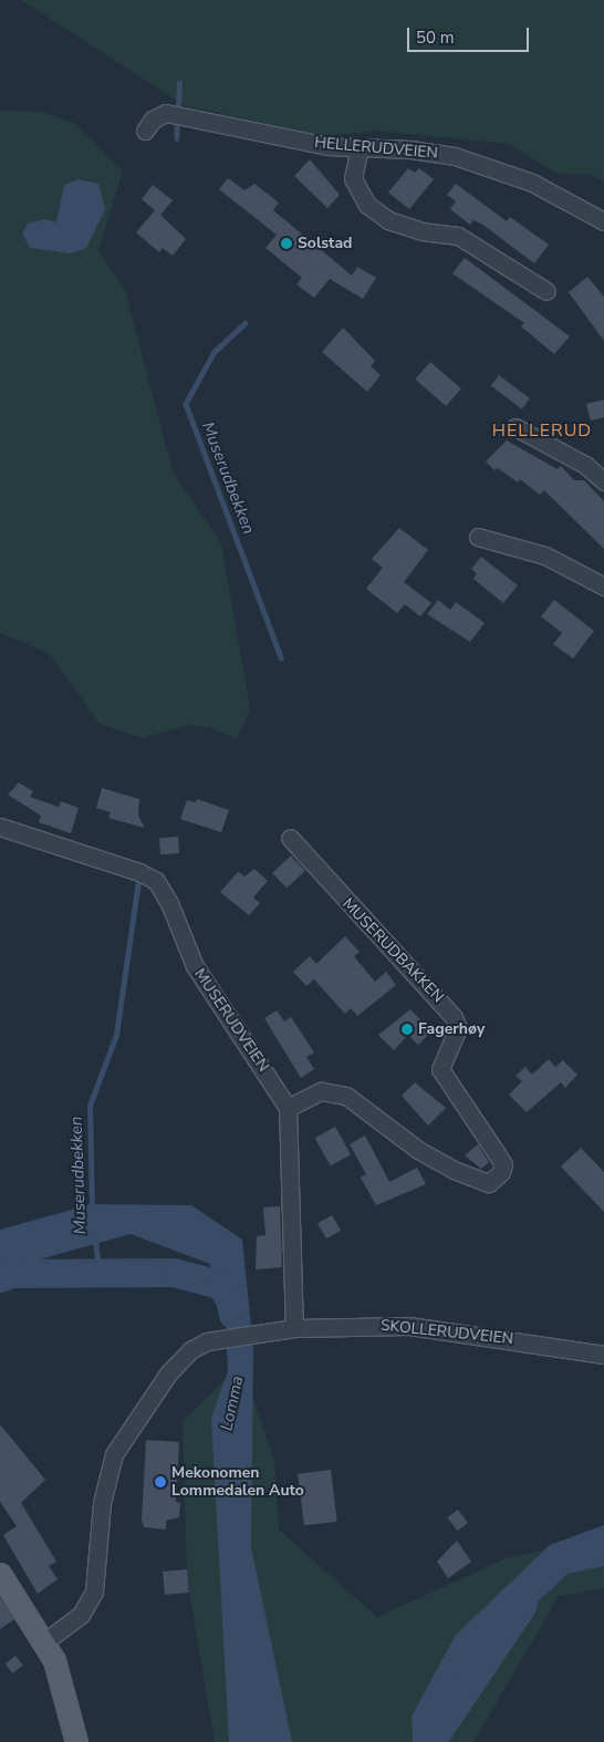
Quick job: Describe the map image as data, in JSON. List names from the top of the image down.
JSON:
{
  "streets": {
    "street": [
      "HELLERUDVEIEN",
      "MUSERUDBAKKEN",
      "MUSERUDVEIEN",
      "SKOLLERUDVEIEN"
    ]
  },
  "crossings": [
    ["MUSERUDBAKKEN", "MUSERUDVEIEN"]
  ],
  "districts": ["HELLERUD"],
  "water": ["Muserudbekken", "Lomma"],
  "places": ["Solstad", "Fagerhøy", "Mekonomen Lommedalen Auto"],
  "scale_bar": "50 m"
}
